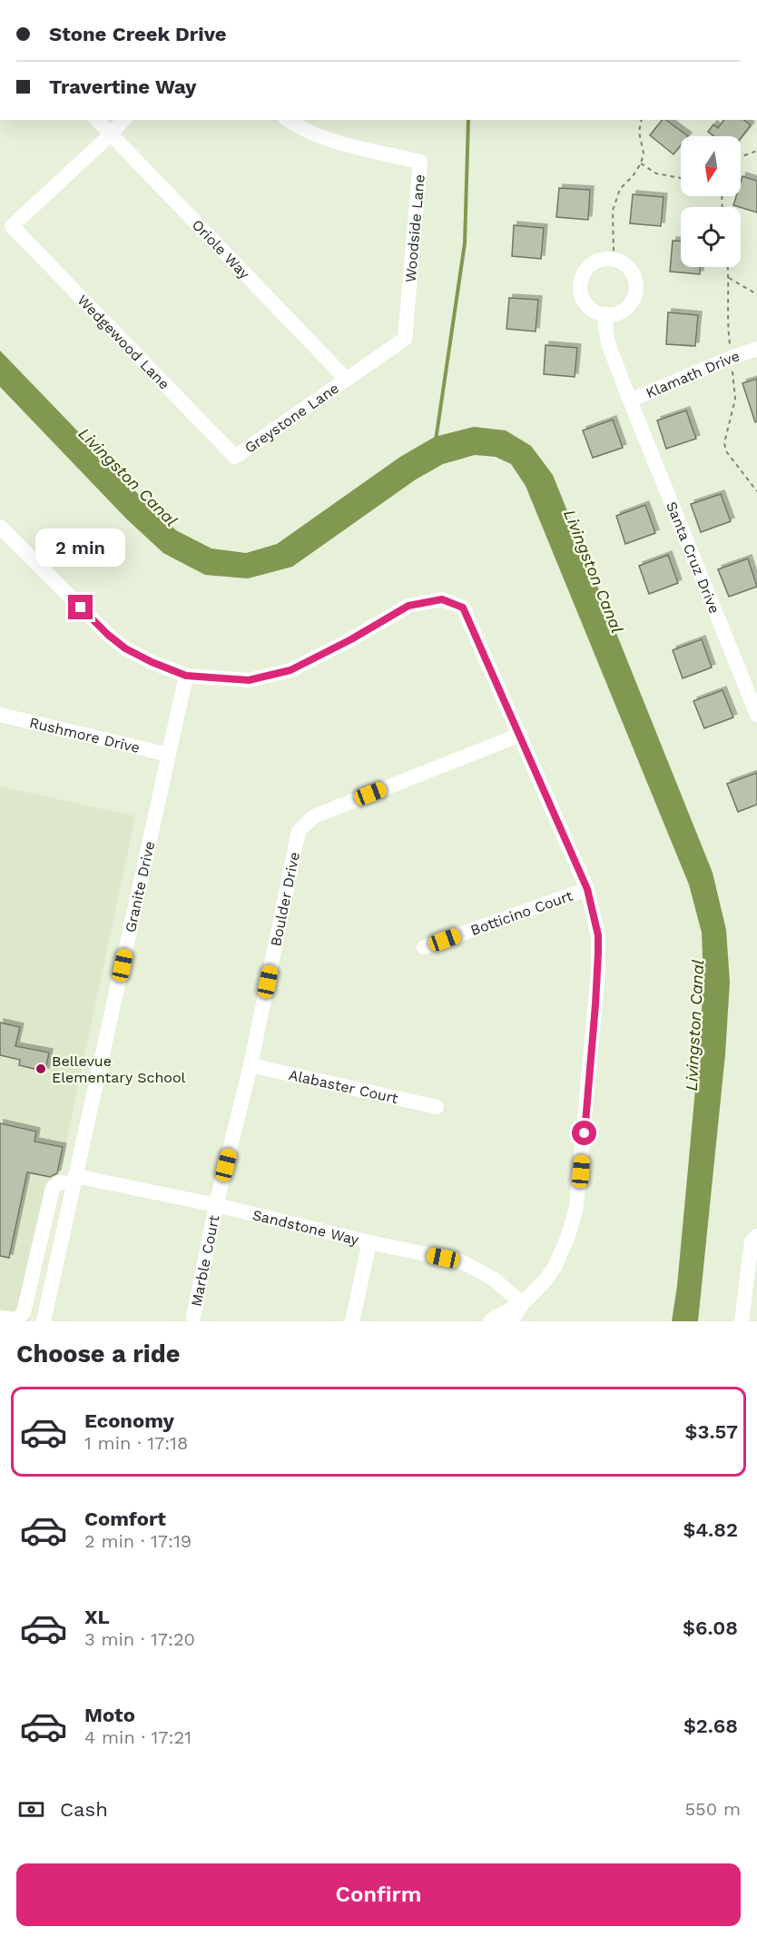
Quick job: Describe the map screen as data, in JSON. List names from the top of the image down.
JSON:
{
  "streets": {
    "street": [
      "Woodside Lane",
      "Oriole Way",
      "Wedgewood Lane",
      "Klamath Drive",
      "Greystone Lane",
      "Santa Cruz Drive",
      "Rushmore Drive",
      "Granite Drive",
      "Boulder Drive",
      "Botticino Court",
      "Alabaster Court",
      "Sandstone Way",
      "Marble Court"
    ]
  },
  "crossings": [
    ["Woodside Lane", "Greystone Lane"],
    ["Oriole Way", "Wedgewood Lane"],
    ["Oriole Way", "Greystone Lane"],
    ["Wedgewood Lane", "Greystone Lane"],
    ["Klamath Drive", "Santa Cruz Drive"],
    ["Rushmore Drive", "Granite Drive"],
    ["Granite Drive", "Sandstone Way"],
    ["Boulder Drive", "Alabaster Court"],
    ["Boulder Drive", "Sandstone Way"],
    ["Boulder Drive", "Marble Court"],
    ["Sandstone Way", "Marble Court"]
  ],
  "water": ["Livingston Canal"],
  "places": ["Bellevue Elementary School"],
  "north": "bottom",
  "page": {
    "banner": ["Stone Creek Drive", "Travertine Way"],
    "bubble": "2 min",
    "heading": "Choose a ride",
    "list": [
      {
        "name": "Economy",
        "note": "1 min · 17:18",
        "value": "$3.57"
      },
      {
        "name": "Comfort",
        "note": "2 min · 17:19",
        "value": "$4.82"
      },
      {
        "name": "XL",
        "note": "3 min · 17:20",
        "value": "$6.08"
      },
      {
        "name": "Moto",
        "note": "4 min · 17:21",
        "value": "$2.68"
      }
    ],
    "pay": ["Cash", "550 m"],
    "buttons": "Confirm"
  }
}
